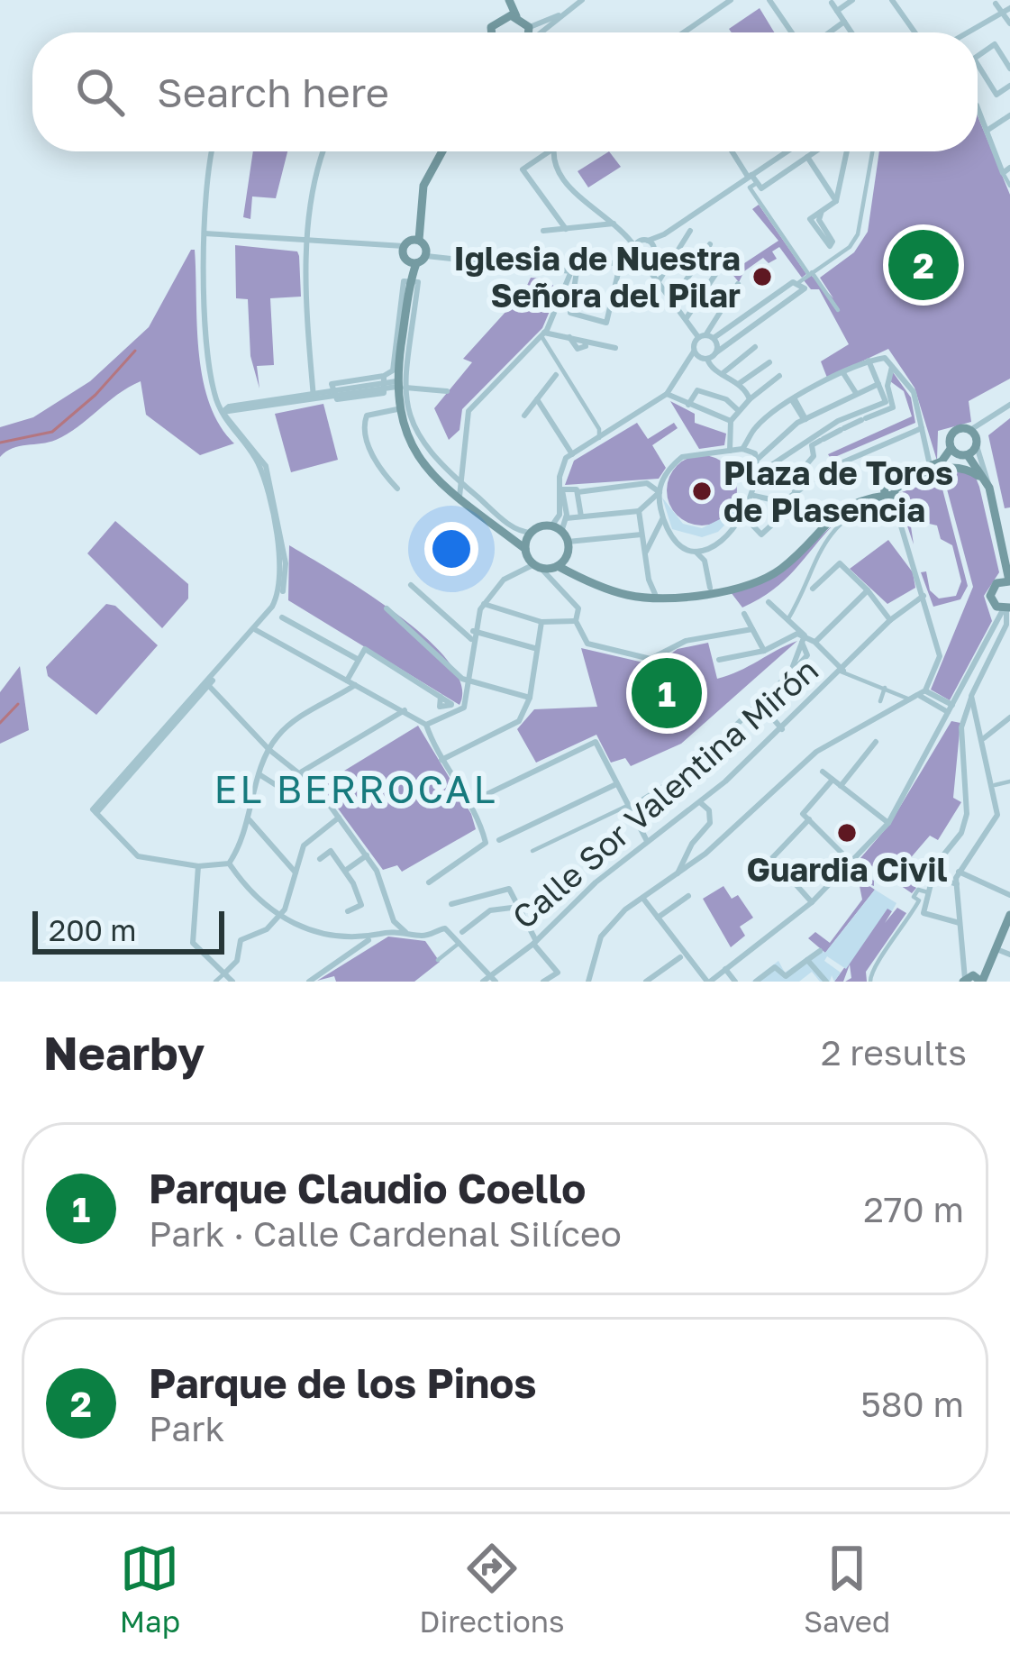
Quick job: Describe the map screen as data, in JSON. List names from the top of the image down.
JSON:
{
  "streets": {
    "street": ["Calle Sor Valentina Mirón"]
  },
  "districts": ["EL BERROCAL"],
  "places": ["Iglesia de Nuestra Señora del Pilar", "Plaza de Toros de Plasencia", "Guardia Civil"],
  "scale_bar": "200 m",
  "page": {
    "search": "Search here",
    "pins": ["2", "1"],
    "scale": "200 m",
    "heading": ["Nearby", "2 results"],
    "list": [
      {
        "mark": "1",
        "name": "Parque Claudio Coello",
        "note": "Park · Calle Cardenal Silíceo",
        "value": "270 m"
      },
      {
        "mark": "2",
        "name": "Parque de los Pinos",
        "note": "Park",
        "value": "580 m"
      }
    ],
    "nav": ["Map", "Directions", "Saved"]
  }
}
